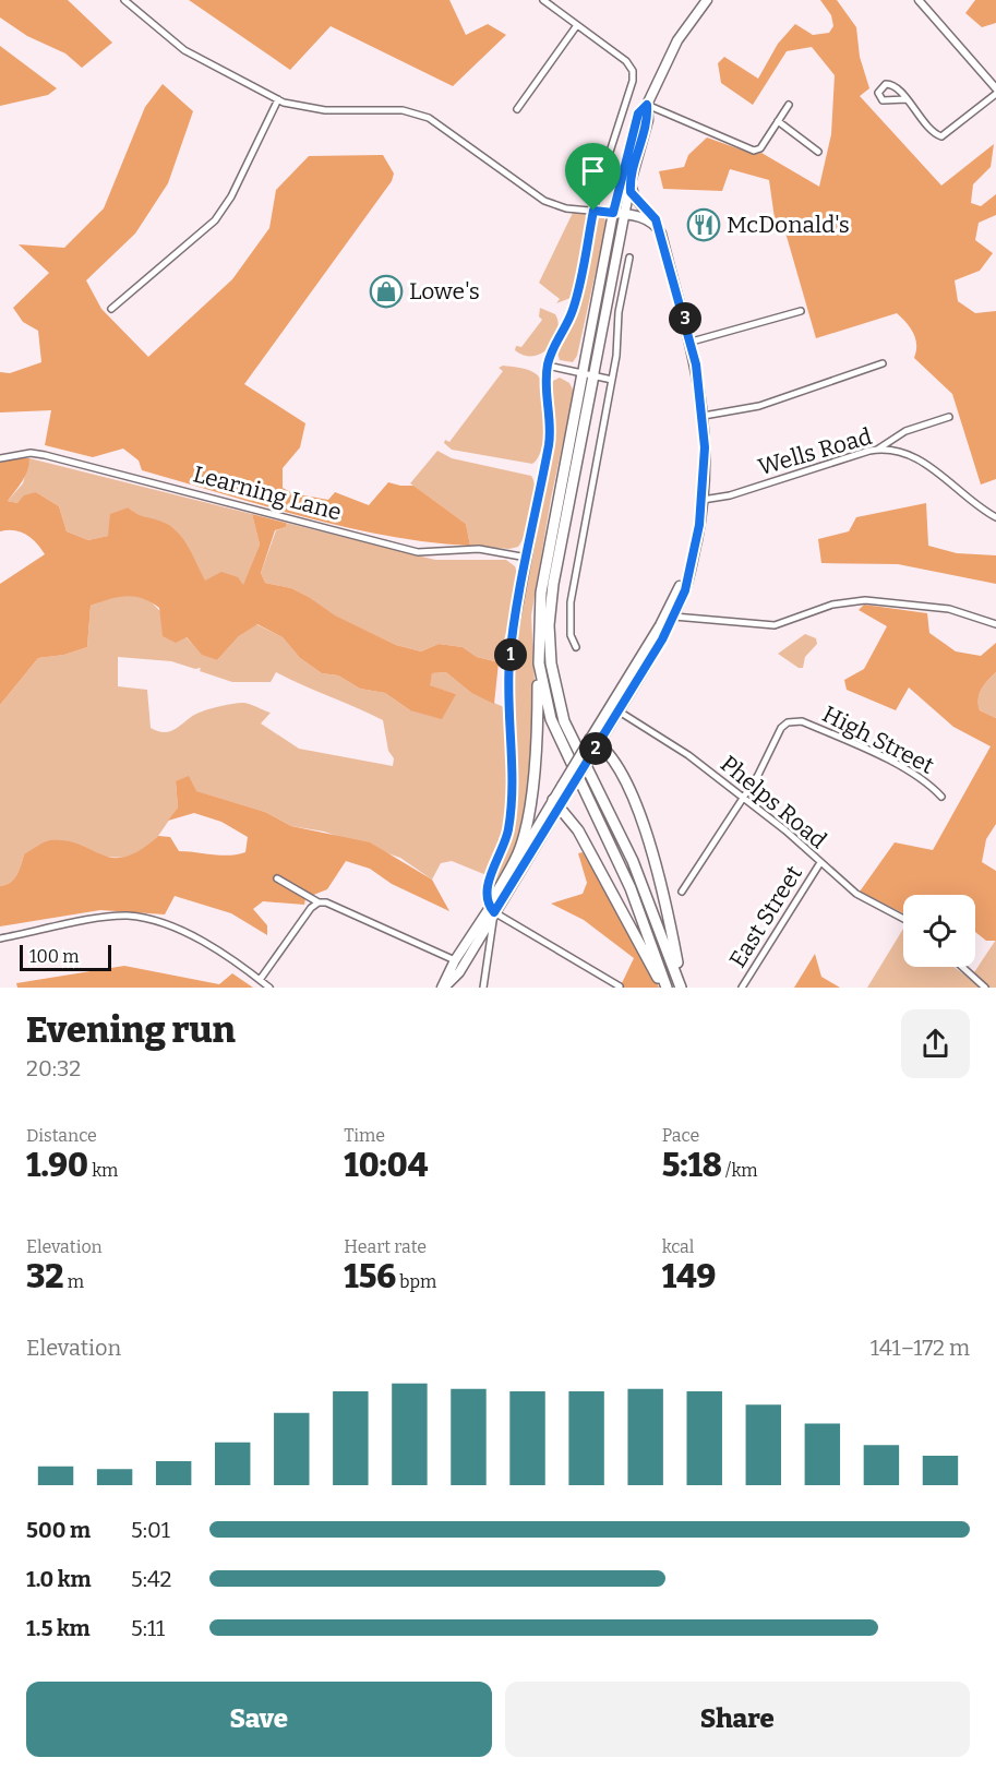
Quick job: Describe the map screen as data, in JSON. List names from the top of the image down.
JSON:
{
  "streets": {
    "street": [
      "Wells Road",
      "Learning Lane",
      "High Street",
      "Phelps Road",
      "East Street"
    ]
  },
  "crossings": [
    ["High Street", "Phelps Road"],
    ["Phelps Road", "East Street"]
  ],
  "places": {
    "restaurant": ["McDonald's"],
    "shop": ["Lowe's"]
  },
  "scale_bar": "100 m",
  "page": {
    "pins": ["3", "1", "2"],
    "scale": "100 m",
    "heading": ["Evening run", "20:32"],
    "stats": [
      ["Distance", "1.90 km"],
      ["Time", "10:04"],
      ["Pace", "5:18 /km"],
      ["Elevation", "32 m"],
      ["Heart rate", "156 bpm"],
      ["kcal", "149"]
    ],
    "chart": ["Elevation", "141–172 m"],
    "list": [
      {
        "name": "500 m",
        "note": "5:01"
      },
      {
        "name": "1.0 km",
        "note": "5:42"
      },
      {
        "name": "1.5 km",
        "note": "5:11"
      }
    ],
    "buttons": ["Save", "Share"]
  }
}
